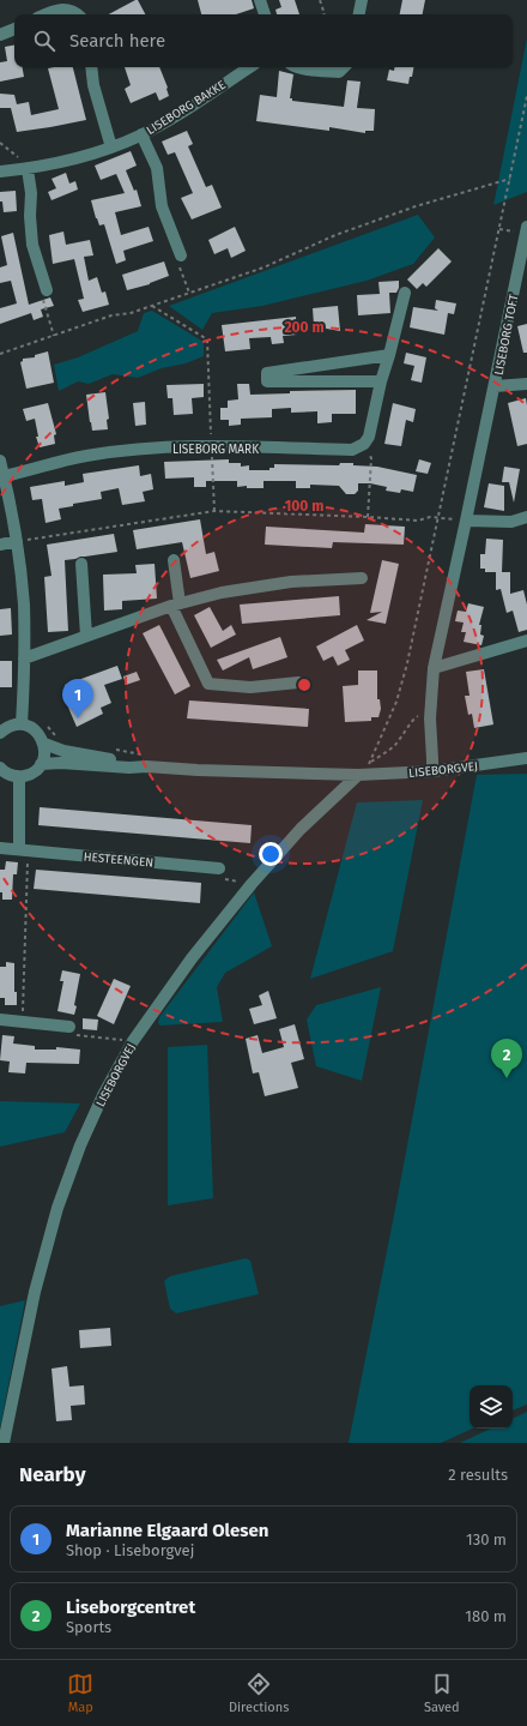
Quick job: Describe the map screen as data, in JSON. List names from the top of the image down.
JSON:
{
  "streets": {
    "street": [
      "LISEBORG BAKKE",
      "LISEBORG TOFT",
      "LISEBORG MARK",
      "LISEBORGVEJ",
      "HESTEENGEN"
    ]
  },
  "crossings": [
    ["LISEBORG TOFT", "LISEBORGVEJ"]
  ],
  "page": {
    "search": "Search here",
    "pins": ["1", "2"],
    "heading": ["Nearby", "2 results"],
    "list": [
      {
        "mark": "1",
        "name": "Marianne Elgaard Olesen",
        "note": "Shop · Liseborgvej",
        "value": "130 m"
      },
      {
        "mark": "2",
        "name": "Liseborgcentret",
        "note": "Sports",
        "value": "180 m"
      }
    ],
    "nav": ["Map", "Directions", "Saved"]
  },
  "rings": ["200 m", "100 m"]
}
